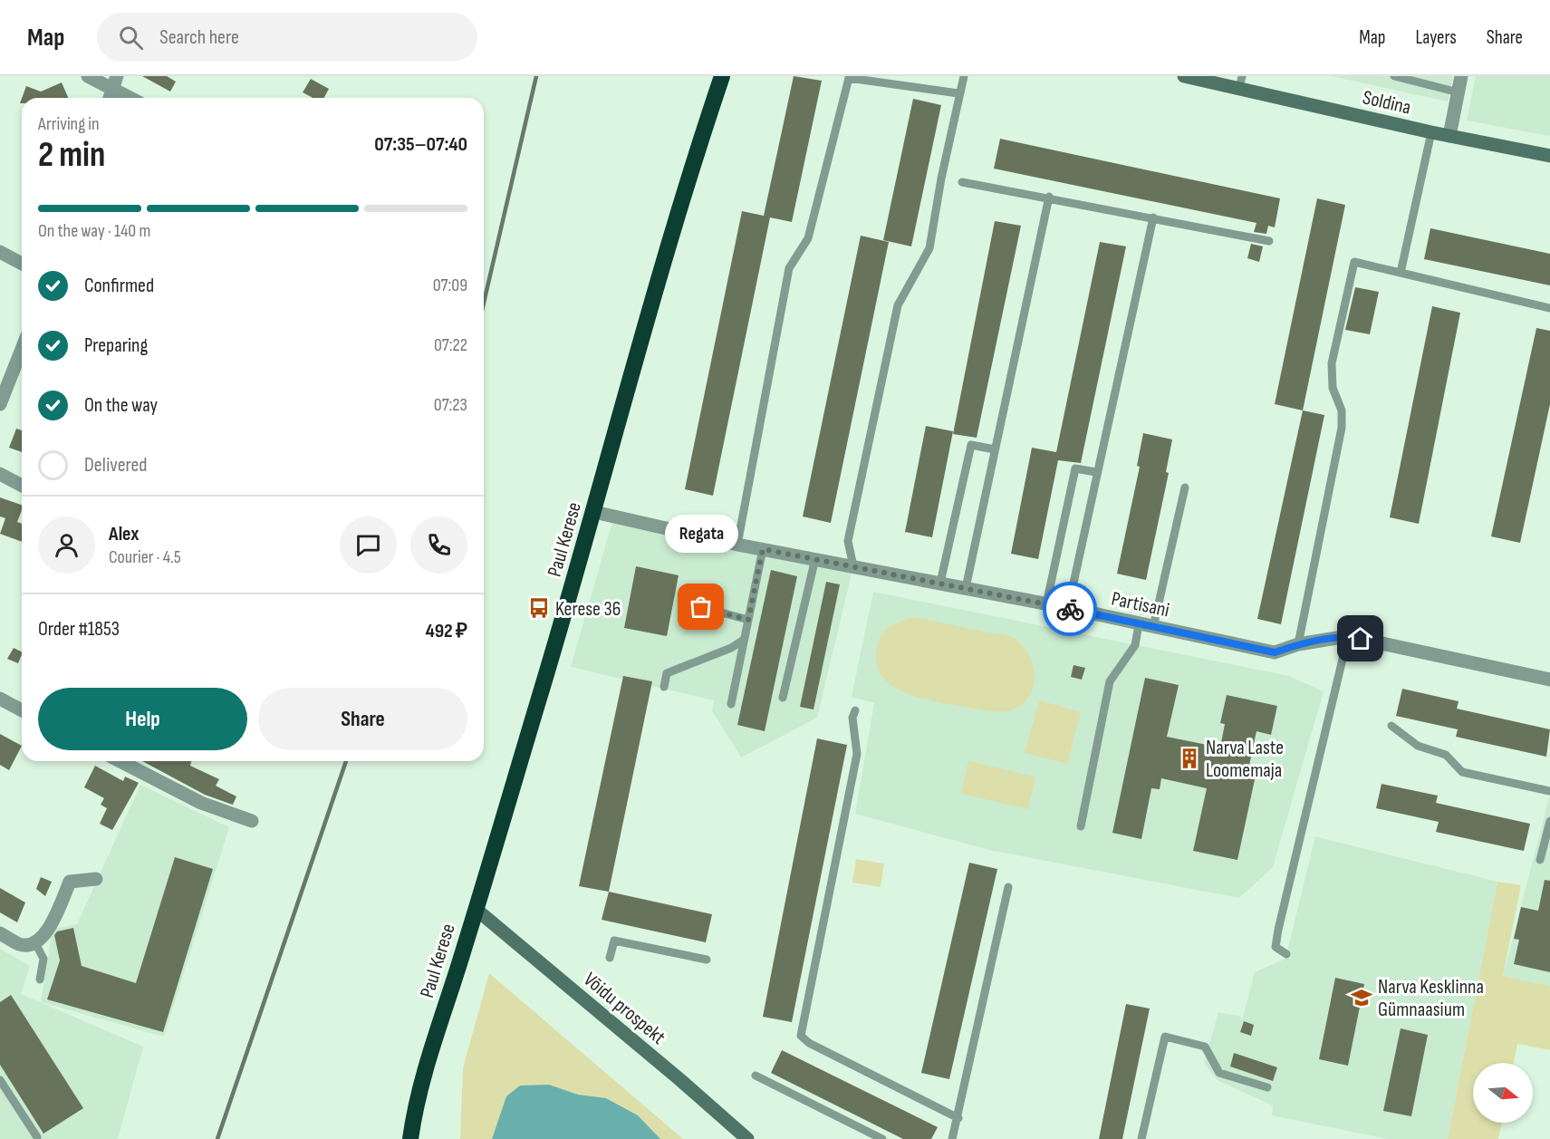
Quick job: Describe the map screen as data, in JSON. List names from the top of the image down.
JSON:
{
  "streets": {
    "highway": ["Paul Kerese"],
    "street": ["Soldina", "Partisani", "Võidu prospekt"]
  },
  "crossings": [
    ["Paul Kerese", "Partisani"],
    ["Paul Kerese", "Võidu prospekt"]
  ],
  "places": {
    "other": ["Regata"],
    "bus stop": ["Kerese 36"],
    "building": ["Narva Laste Loomemaja"],
    "school or university": ["Narva Kesklinna Gümnaasium"]
  },
  "north": "right",
  "page": {
    "header": "Map",
    "search": "Search here",
    "nav": ["Map", "Layers", "Share"],
    "heading": ["2 min", "Arriving in", "07:35–07:40"],
    "panel": [
      "Alex",
      "Courier · 4.5",
      "Order #1853",
      "492 ₽"
    ],
    "bar": "On the way · 140 m",
    "list": [
      ["Confirmed", "07:09"],
      ["Preparing", "07:22"],
      ["On the way", "07:23"],
      "Delivered"
    ],
    "bubble": "Regata",
    "buttons": ["Help", "Share"]
  }
}
